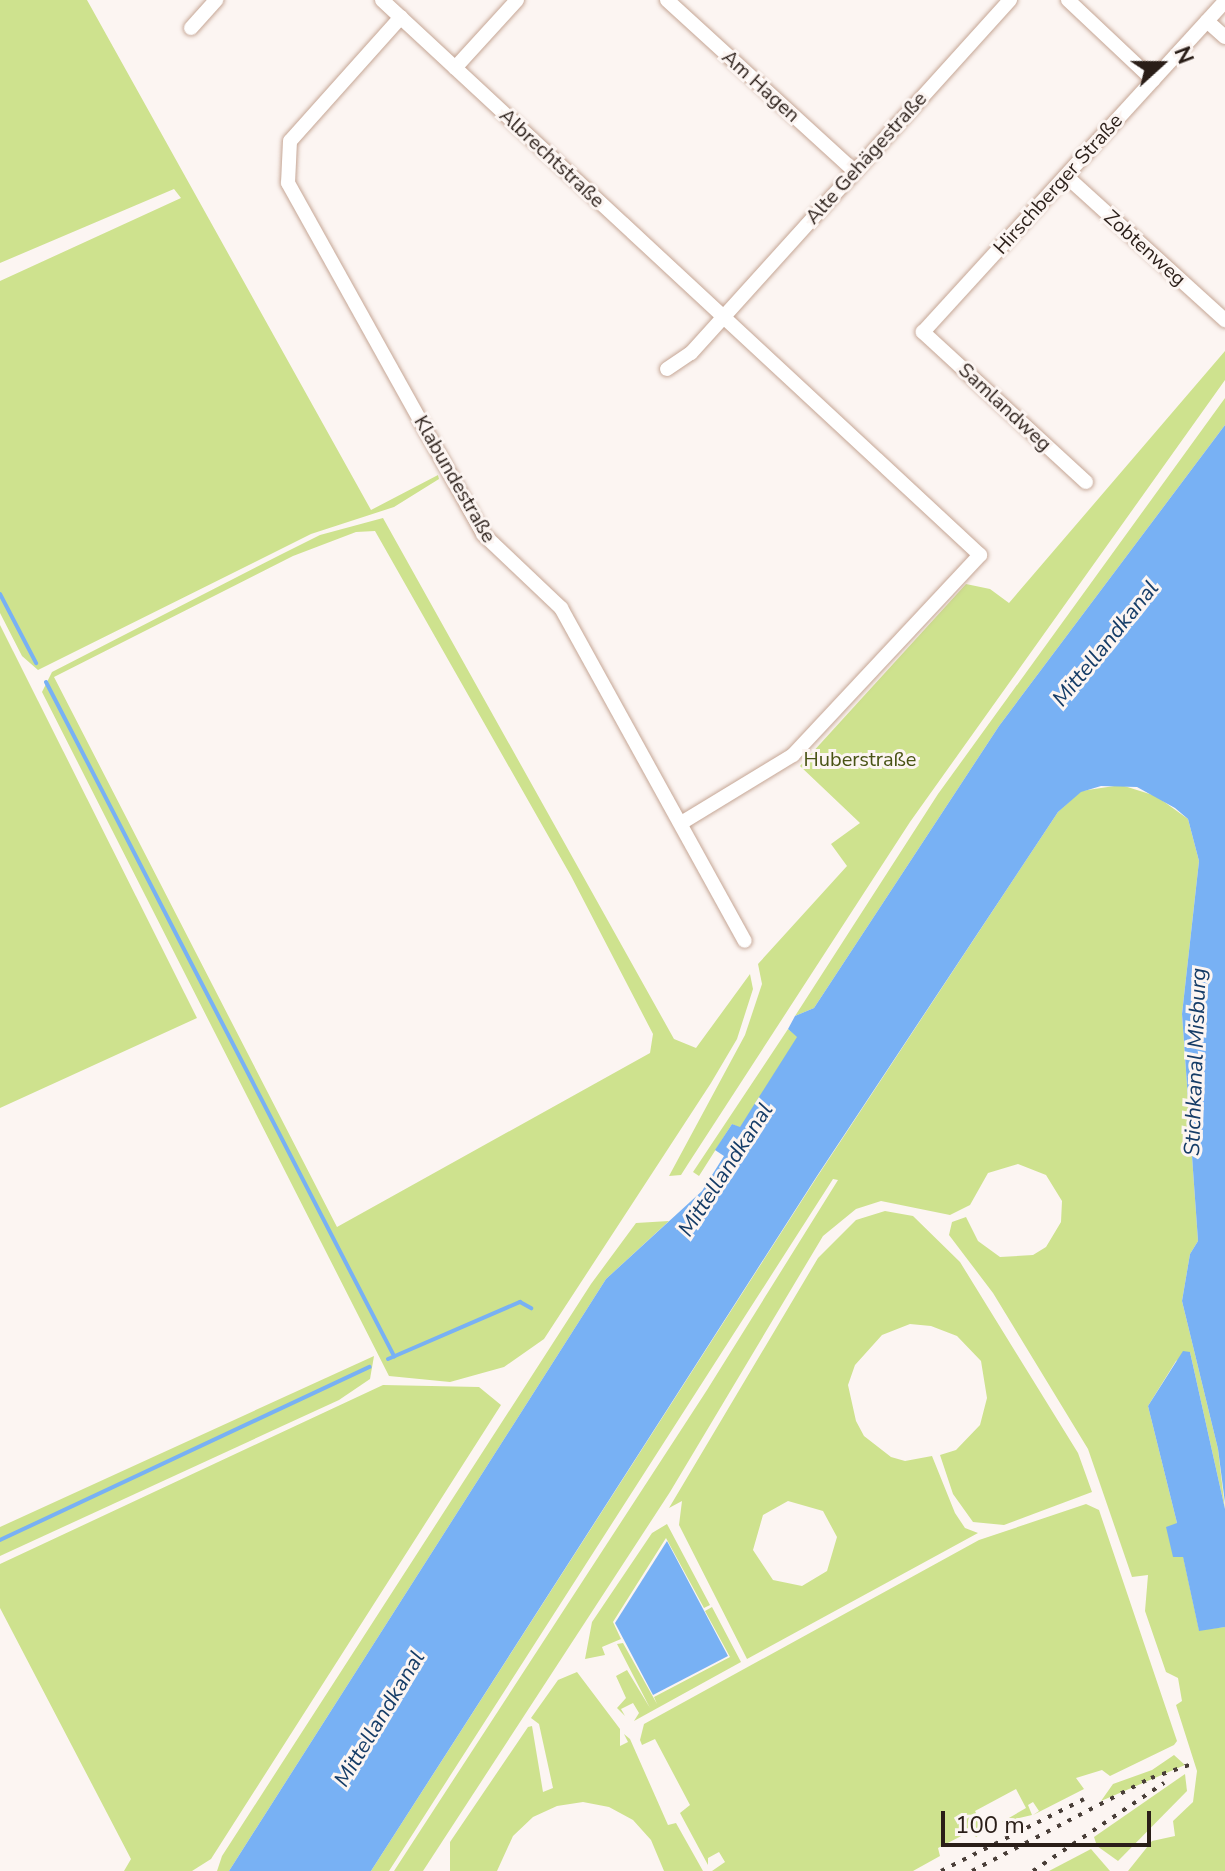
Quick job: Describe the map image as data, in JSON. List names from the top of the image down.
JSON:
{
  "streets": {
    "street": [
      "Am Hagen",
      "Albrechtstraße",
      "Alte Gehägestraße",
      "Hirschberger Straße",
      "Zobtenweg",
      "Samlandweg",
      "Klabundestraße"
    ]
  },
  "crossings": [
    ["Am Hagen", "Alte Gehägestraße"],
    ["Albrechtstraße", "Alte Gehägestraße"],
    ["Albrechtstraße", "Klabundestraße"],
    ["Hirschberger Straße", "Zobtenweg"],
    ["Hirschberger Straße", "Samlandweg"]
  ],
  "water": ["Mittellandkanal", "Stichkanal Misburg"],
  "parks": ["Huberstraße"],
  "scale_bar": "100 m",
  "north": "right"
}
